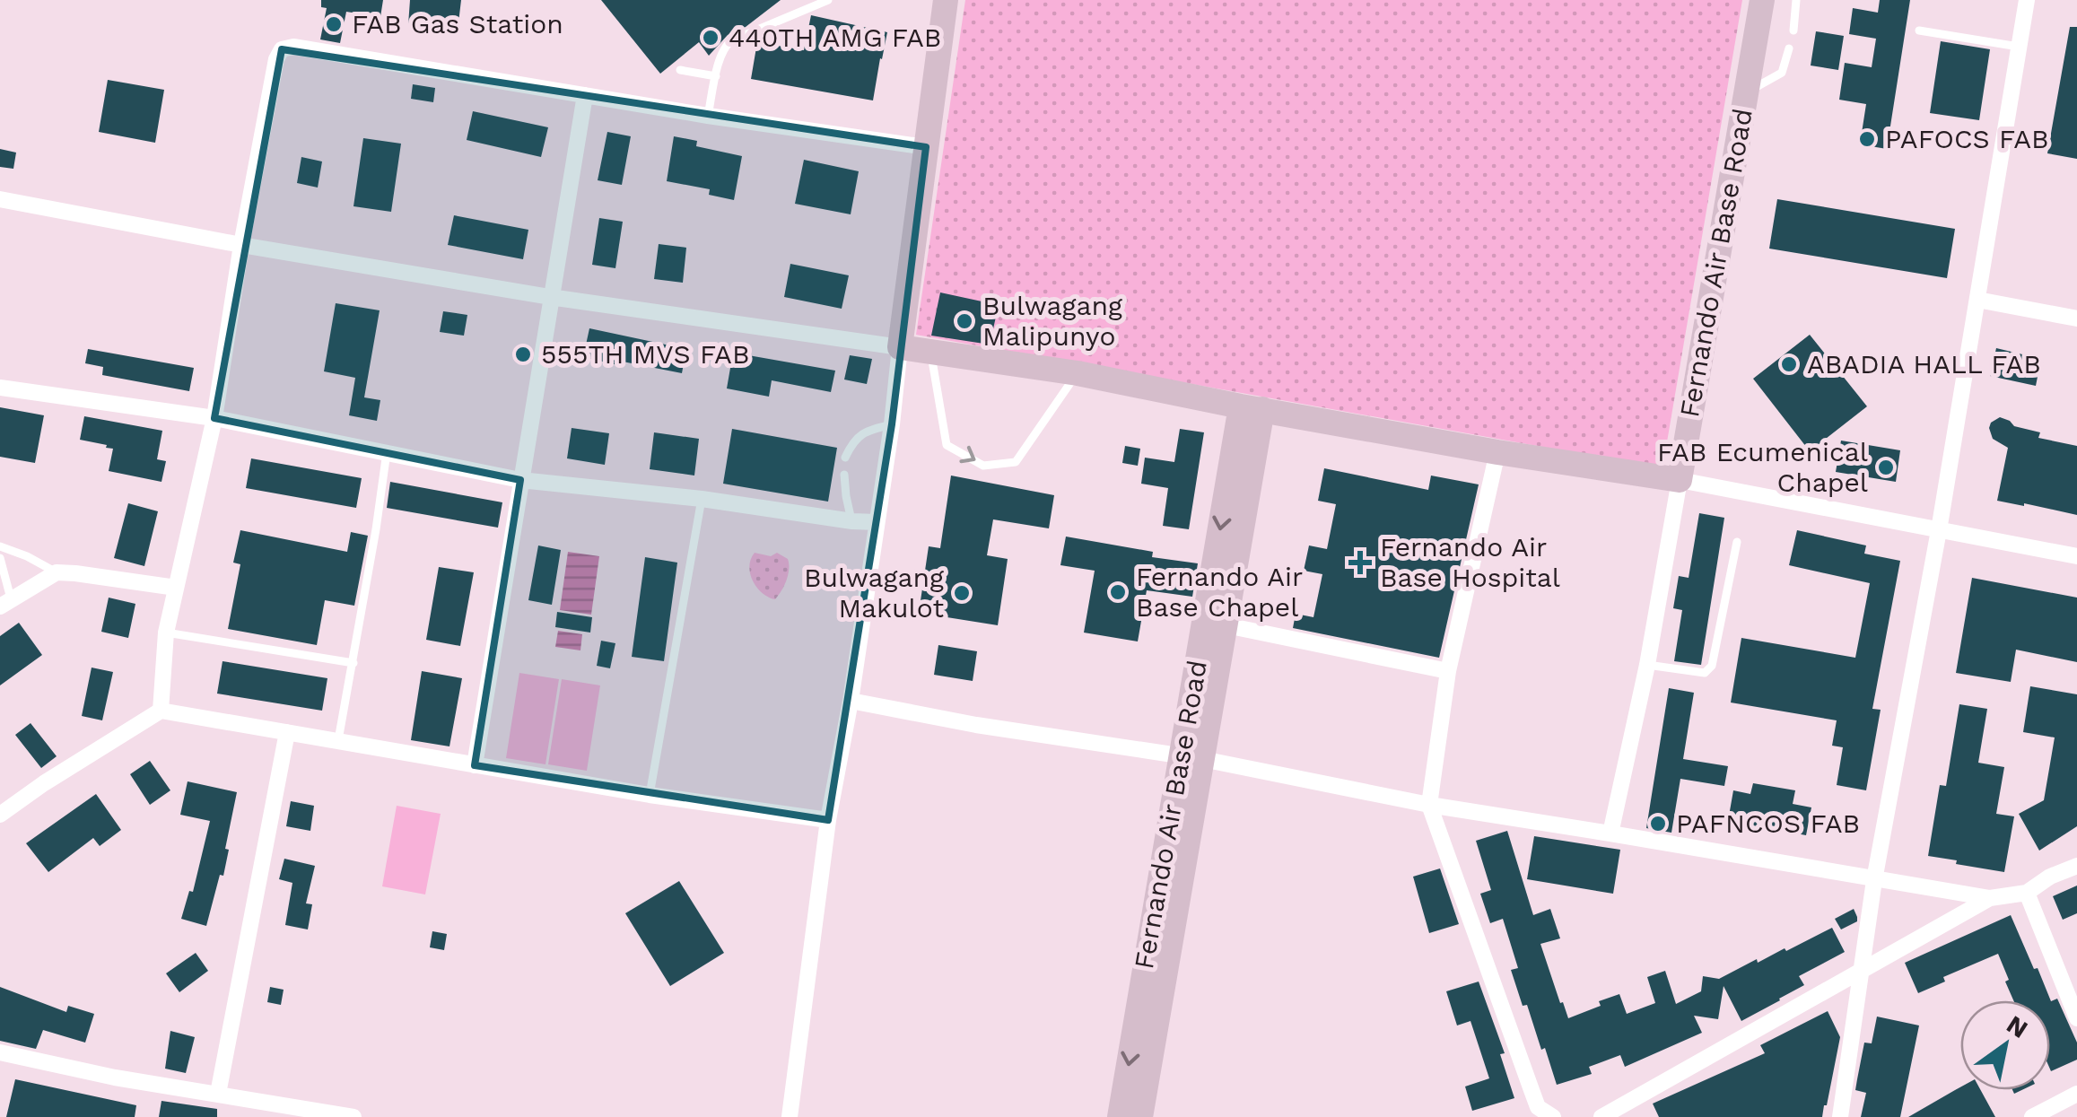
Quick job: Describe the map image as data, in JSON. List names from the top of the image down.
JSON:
{
  "streets": {
    "street": ["Fernando Air Base Road"]
  },
  "places": {
    "other": [
      "FAB Gas Station",
      "440TH AMG FAB",
      "PAFOCS FAB",
      "Bulwagang Malipunyo",
      "555TH MVS FAB",
      "ABADIA HALL FAB",
      "FAB Ecumenical Chapel",
      "Fernando Air Base Chapel",
      "Bulwagang Makulot",
      "PAFNCOS FAB"
    ],
    "health": ["Fernando Air Base Hospital"]
  },
  "north": "top right"
}
